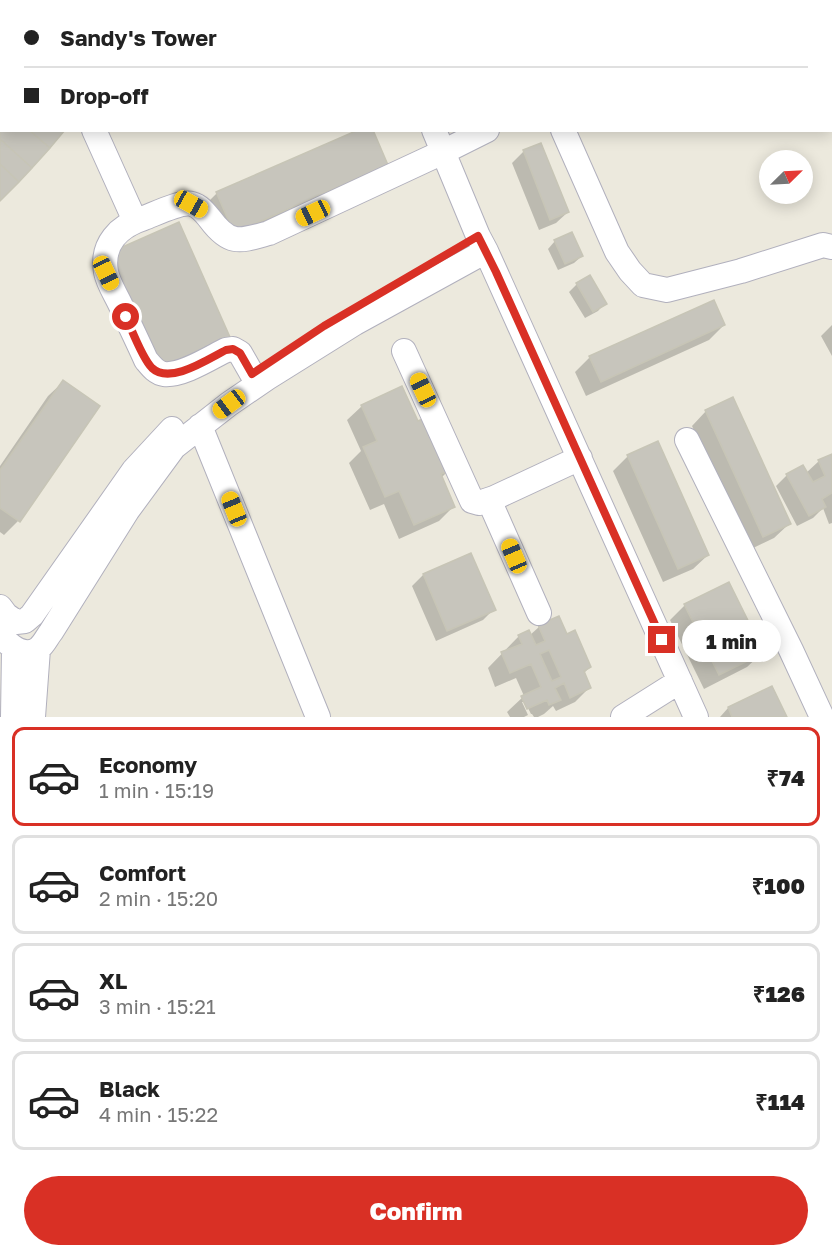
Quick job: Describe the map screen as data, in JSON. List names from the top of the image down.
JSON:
{
  "north": "top right",
  "page": {
    "banner": ["Sandy's Tower", "Drop-off"],
    "bubble": "1 min",
    "list": [
      {
        "name": "Economy",
        "note": "1 min · 15:19",
        "value": "₹74"
      },
      {
        "name": "Comfort",
        "note": "2 min · 15:20",
        "value": "₹100"
      },
      {
        "name": "XL",
        "note": "3 min · 15:21",
        "value": "₹126"
      },
      {
        "name": "Black",
        "note": "4 min · 15:22",
        "value": "₹114"
      }
    ],
    "buttons": "Confirm"
  }
}
